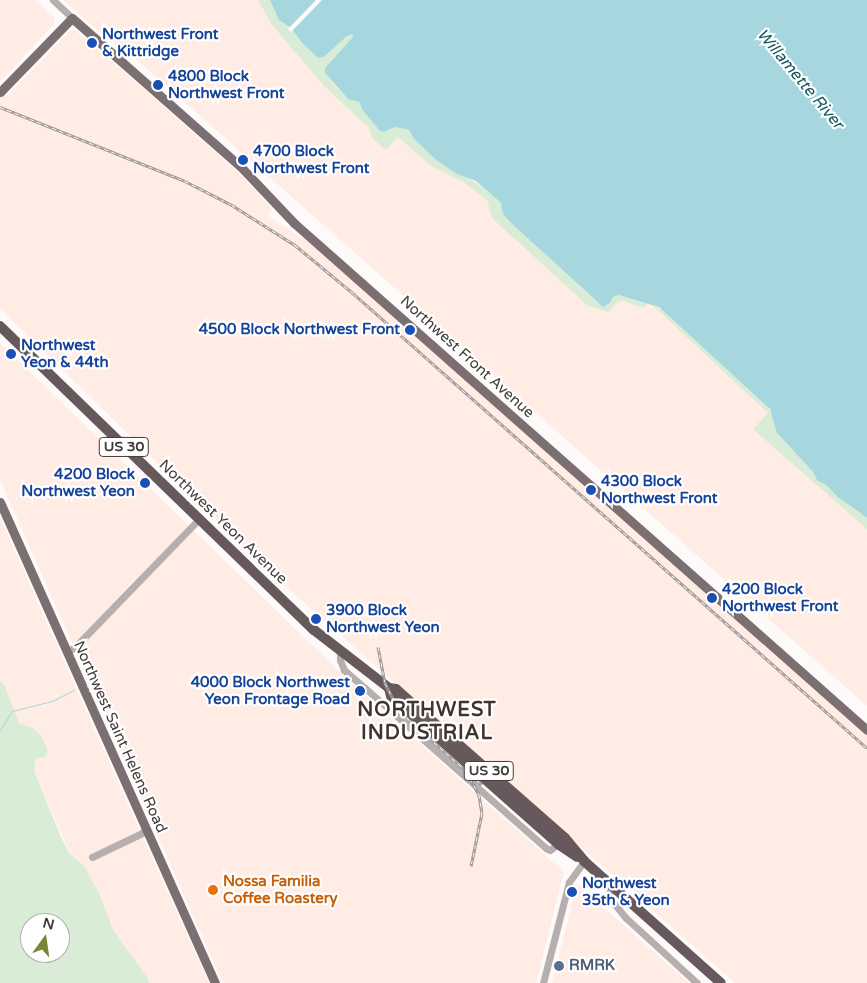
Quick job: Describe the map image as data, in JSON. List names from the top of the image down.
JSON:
{
  "streets": {
    "highway": ["US 30", "Northwest Yeon Avenue"],
    "main road": ["Northwest Front Avenue", "Northwest Saint Helens Road"]
  },
  "districts": ["NORTHWEST INDUSTRIAL"],
  "water": ["Willamette River"],
  "places": [
    "Northwest Front & Kittridge",
    "4800 Block Northwest Front",
    "4700 Block Northwest Front",
    "4500 Block Northwest Front",
    "Northwest Yeon & 44th",
    "4200 Block Northwest Yeon",
    "4300 Block Northwest Front",
    "4200 Block Northwest Front",
    "3900 Block Northwest Yeon",
    "4000 Block Northwest Yeon Frontage Road",
    "Nossa Familia Coffee Roastery",
    "Northwest 35th & Yeon",
    "RMRK"
  ],
  "north": "top"
}
